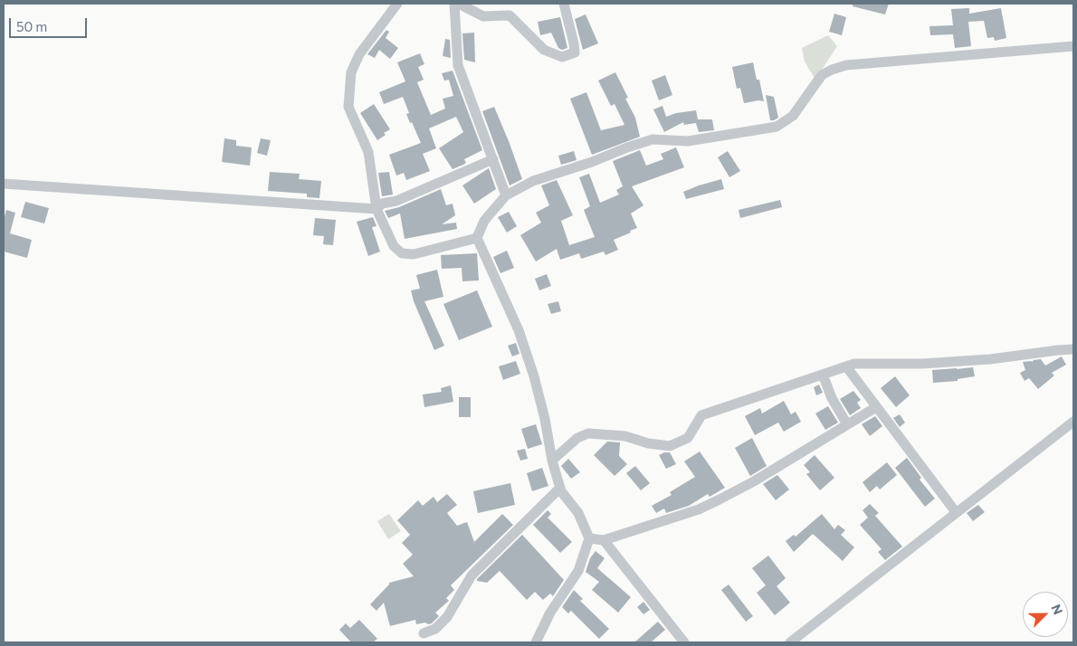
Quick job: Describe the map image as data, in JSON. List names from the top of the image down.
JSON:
{
  "scale_bar": "50 m",
  "north": "top right"
}
